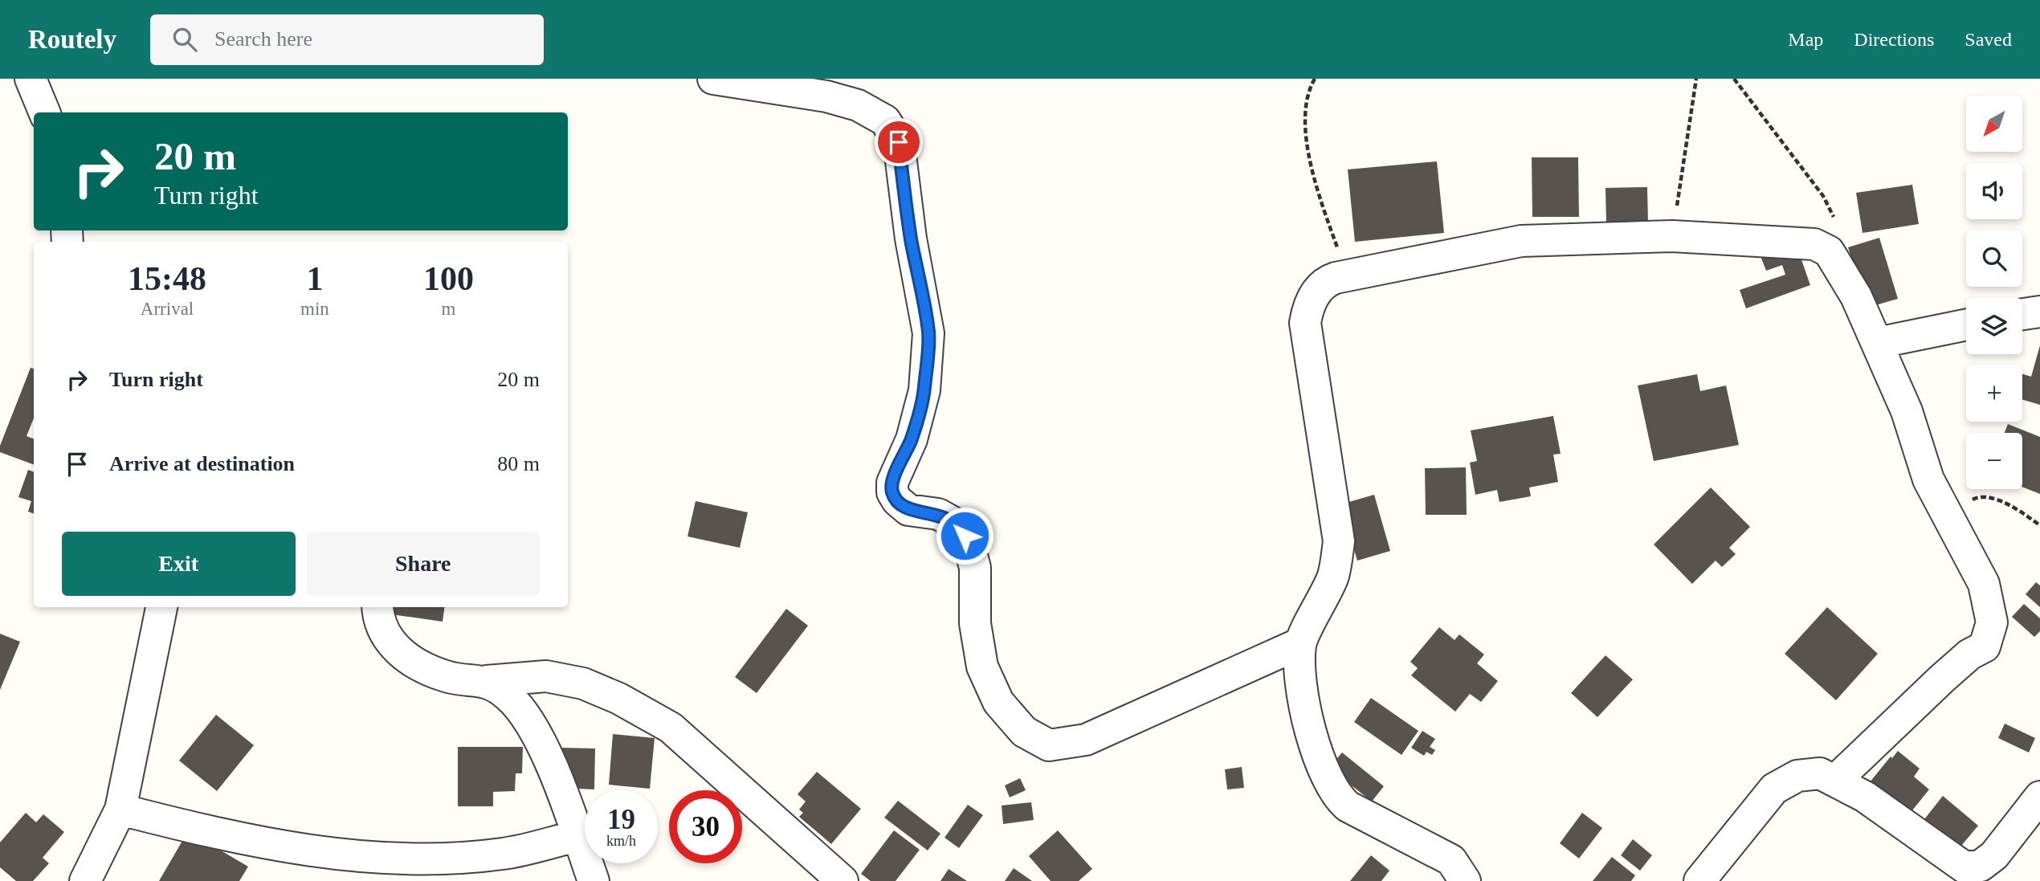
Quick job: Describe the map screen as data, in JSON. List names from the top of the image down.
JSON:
{
  "north": "bottom left",
  "page": {
    "header": "Routely",
    "search": "Search here",
    "nav": ["Map", "Directions", "Saved"],
    "map_buttons": ["+", "−"],
    "turn": ["20 m", "Turn right"],
    "eta": [
      "15:48",
      "Arrival",
      "1",
      "min",
      "100",
      "m"
    ],
    "list": [
      {
        "name": "Turn right",
        "value": "20 m"
      },
      {
        "name": "Arrive at destination",
        "value": "80 m"
      }
    ],
    "buttons": ["Exit", "Share"],
    "speed": "19 km/h",
    "limit": "30"
  }
}
